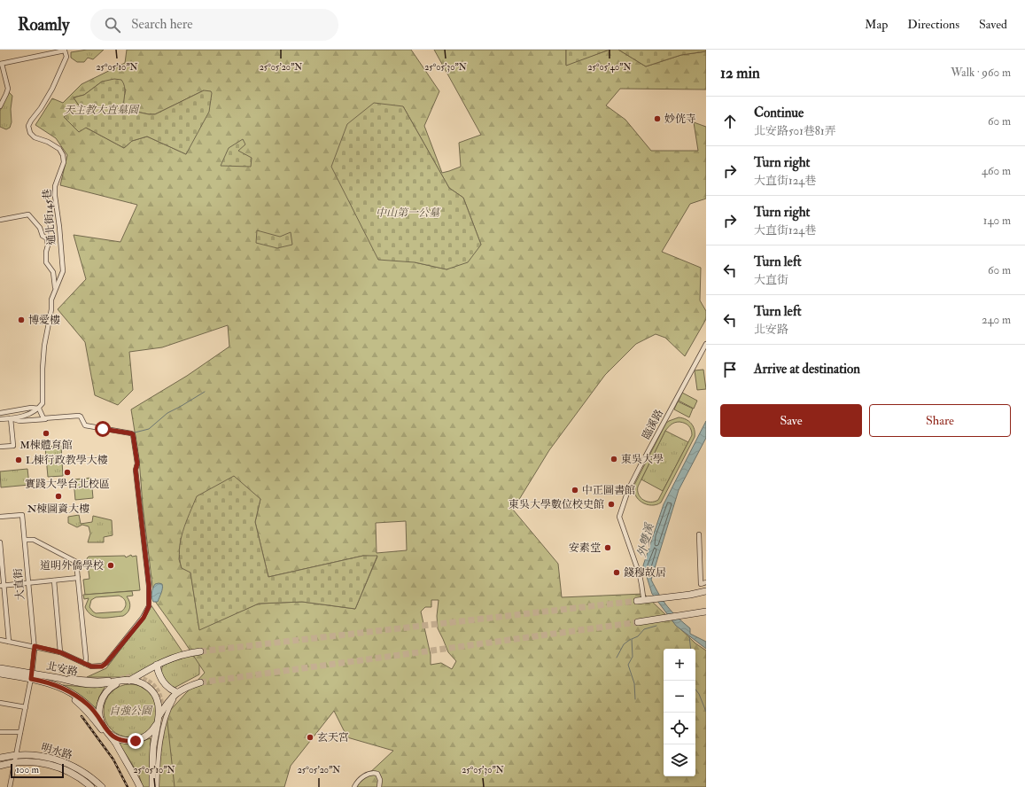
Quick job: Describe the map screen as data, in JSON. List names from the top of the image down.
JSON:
{
  "streets": {
    "main road": ["北安路", "明水路"],
    "street": ["通北街145巷", "臨溪路", "大直街"]
  },
  "crossings": [
    ["大直街", "北安路"],
    ["大直街", "明水路"]
  ],
  "water": ["外雙溪"],
  "parks": ["天主教大直墓園", "中山第一公墓", "自強公園"],
  "places": [
    "妙侊寺",
    "博愛樓",
    "M棟體育館",
    "東吳大學",
    "L棟行政教學大樓",
    "實踐大學台北校區",
    "中正圖書館",
    "N棟圖資大樓",
    "東吳大學數位校史館",
    "安素堂",
    "道明外僑學校",
    "錢穆故居",
    "玄天宮"
  ],
  "scale_bar": "100 m",
  "page": {
    "header": "Roamly",
    "search": "Search here",
    "nav": ["Map", "Directions", "Saved"],
    "heading": ["12 min", "Walk · 960 m"],
    "list": [
      ["Continue", "北安路501巷81弄", "60 m"],
      ["Turn right", "大直街124巷", "460 m"],
      ["Turn right", "大直街124巷", "140 m"],
      ["Turn left", "大直街", "60 m"],
      ["Turn left", "北安路", "240 m"],
      "Arrive at destination"
    ],
    "buttons": ["Save", "Share"],
    "map_buttons": ["+", "−"],
    "scale": "100 m"
  },
  "coordinates": [
    "25°05'10\"N",
    "25°05'20\"N",
    "25°05'30\"N",
    "25°05'40\"N"
  ]
}
